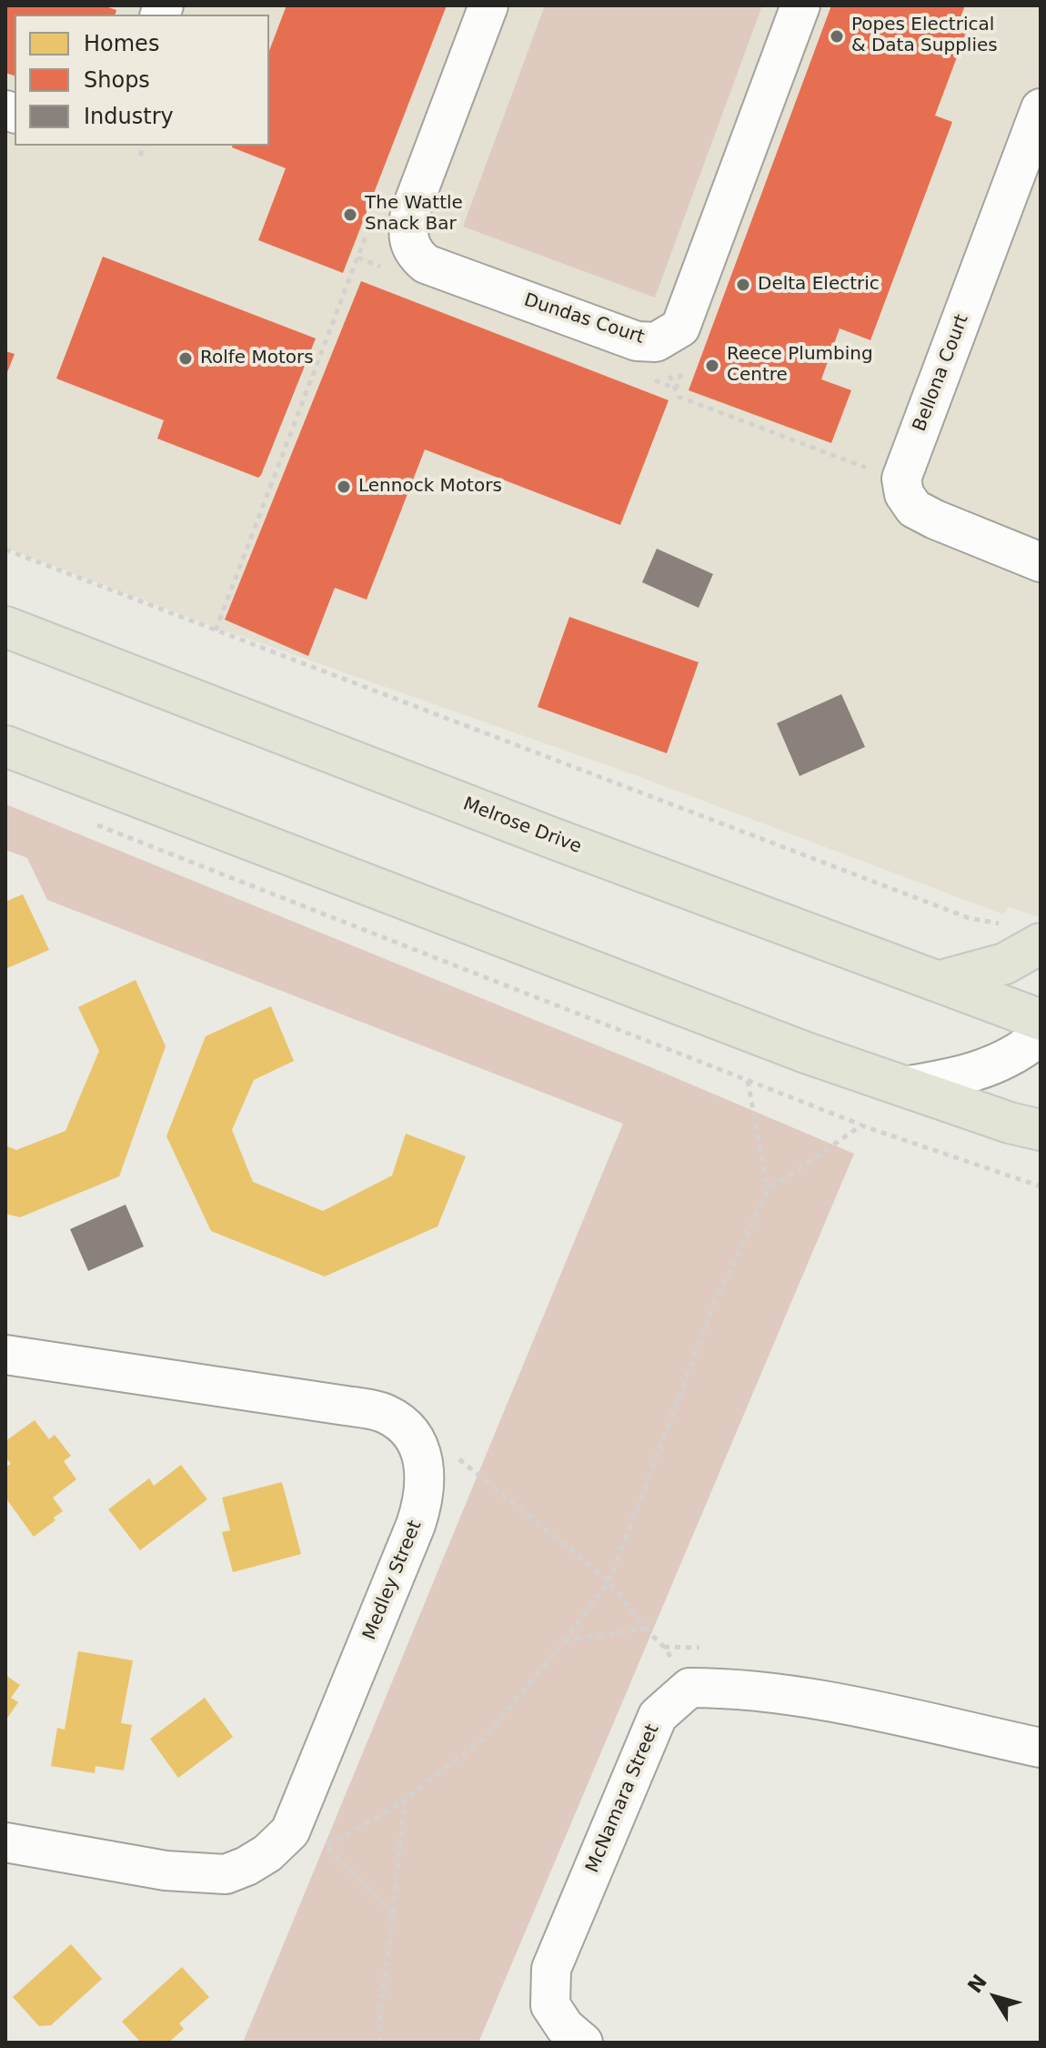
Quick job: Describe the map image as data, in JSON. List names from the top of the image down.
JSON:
{
  "streets": {
    "main road": ["Melrose Drive"],
    "street": [
      "Dundas Court",
      "Bellona Court",
      "Medley Street",
      "McNamara Street"
    ]
  },
  "places": [
    "Popes Electrical & Data Supplies",
    "The Wattle Snack Bar",
    "Delta Electric",
    "Rolfe Motors",
    "Reece Plumbing Centre",
    "Lennock Motors"
  ],
  "legend": ["Homes", "Shops", "Industry"],
  "north": "top left"
}
